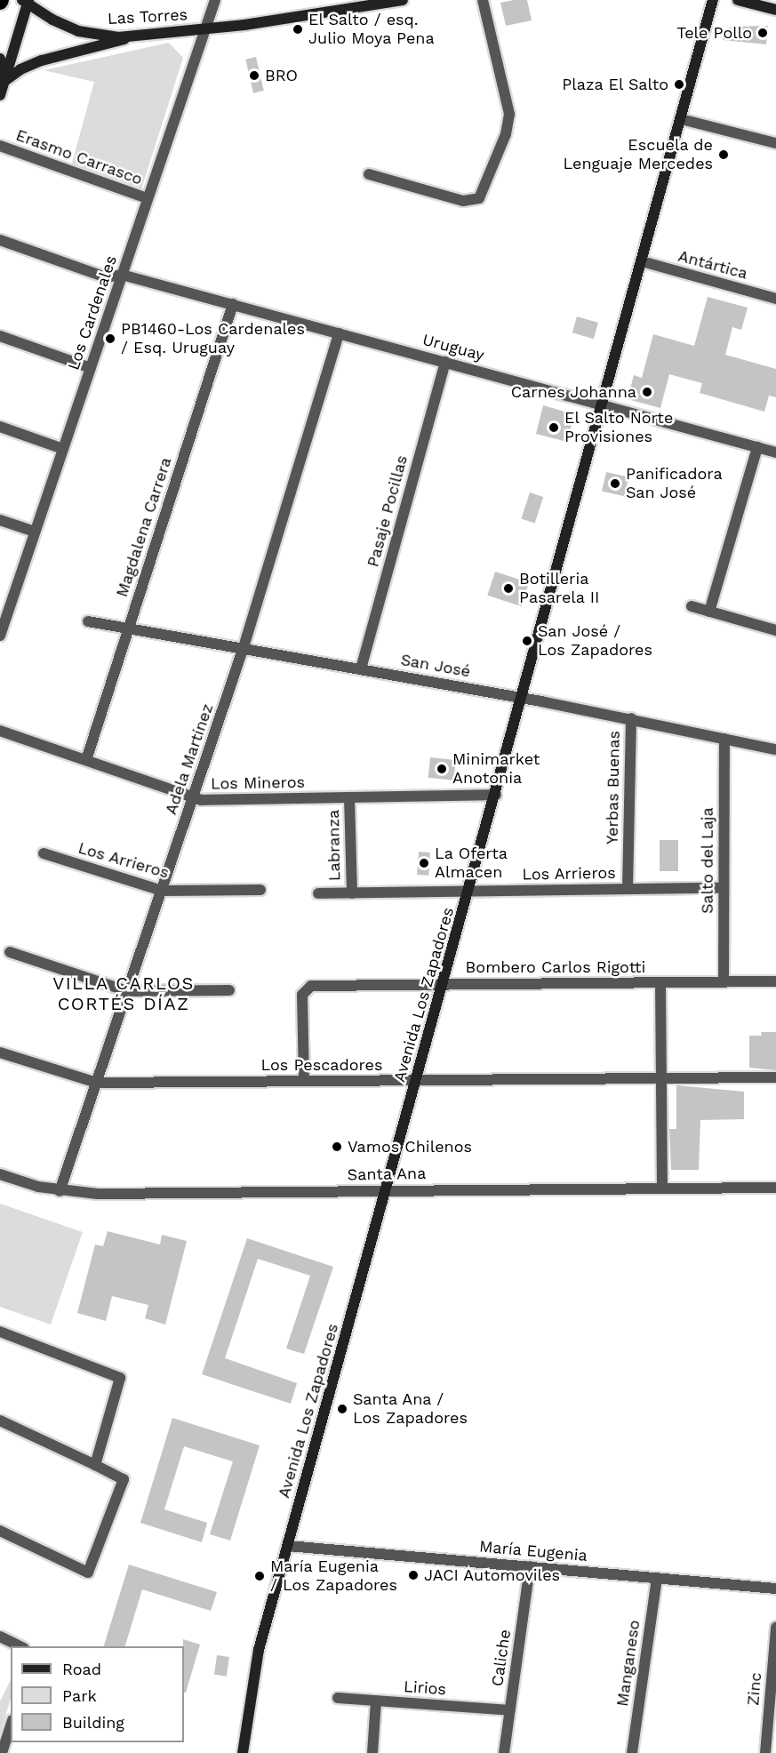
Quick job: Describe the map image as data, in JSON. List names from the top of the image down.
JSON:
{
  "streets": {
    "main road": ["Las Torres", "Avenida Los Zapadores"],
    "street": [
      "Erasmo Carrasco",
      "Antártica",
      "Los Cardenales",
      "Uruguay",
      "Pasaje Pocillas",
      "Magdalena Carrera",
      "San José",
      "Adela Martínez",
      "Los Mineros",
      "Yerbas Buenas",
      "Labranza",
      "Los Arrieros",
      "Salto del Laja",
      "Bombero Carlos Rigotti",
      "Los Pescadores",
      "Santa Ana",
      "María Eugenia",
      "Caliche",
      "Manganeso",
      "Lirios",
      "Zinc"
    ]
  },
  "crossings": [
    ["Las Torres", "Los Cardenales"],
    ["Erasmo Carrasco", "Los Cardenales"],
    ["Antártica", "Avenida Los Zapadores"],
    ["Los Cardenales", "Uruguay"],
    ["Uruguay", "Pasaje Pocillas"],
    ["Uruguay", "Magdalena Carrera"],
    ["Uruguay", "Adela Martínez"],
    ["Uruguay", "Avenida Los Zapadores"],
    ["Pasaje Pocillas", "San José"],
    ["Magdalena Carrera", "San José"],
    ["Magdalena Carrera", "Los Mineros"],
    ["San José", "Adela Martínez"],
    ["San José", "Yerbas Buenas"],
    ["San José", "Salto del Laja"],
    ["San José", "Avenida Los Zapadores"],
    ["Adela Martínez", "Los Mineros"],
    ["Adela Martínez", "Los Arrieros"],
    ["Adela Martínez", "Los Pescadores"],
    ["Adela Martínez", "Santa Ana"],
    ["Los Mineros", "Labranza"],
    ["Los Mineros", "Avenida Los Zapadores"],
    ["Yerbas Buenas", "Los Arrieros"],
    ["Labranza", "Los Arrieros"],
    ["Los Arrieros", "Salto del Laja"],
    ["Los Arrieros", "Avenida Los Zapadores"],
    ["Salto del Laja", "Bombero Carlos Rigotti"],
    ["Bombero Carlos Rigotti", "Avenida Los Zapadores"],
    ["Bombero Carlos Rigotti", "Los Pescadores"],
    ["Avenida Los Zapadores", "Los Pescadores"],
    ["Avenida Los Zapadores", "Santa Ana"],
    ["Avenida Los Zapadores", "María Eugenia"],
    ["María Eugenia", "Caliche"],
    ["María Eugenia", "Manganeso"],
    ["Caliche", "Lirios"]
  ],
  "districts": ["VILLA CARLOS CORTÉS DÍAZ"],
  "places": [
    "El Salto / esq. Julio Moya Pena",
    "Tele Pollo",
    "BRO",
    "Plaza El Salto",
    "Escuela de Lenguaje Mercedes",
    "PB1460-Los Cardenales / Esq. Uruguay",
    "Carnes Johanna",
    "El Salto Norte Provisiones",
    "Panificadora San José",
    "Botilleria Pasarela II",
    "San José / Los Zapadores",
    "Minimarket Anotonia",
    "La Oferta Almacen",
    "Vamos Chilenos",
    "Santa Ana / Los Zapadores",
    "JACI Automoviles",
    "María Eugenia / Los Zapadores"
  ],
  "legend": ["Road", "Park", "Building"]
}
